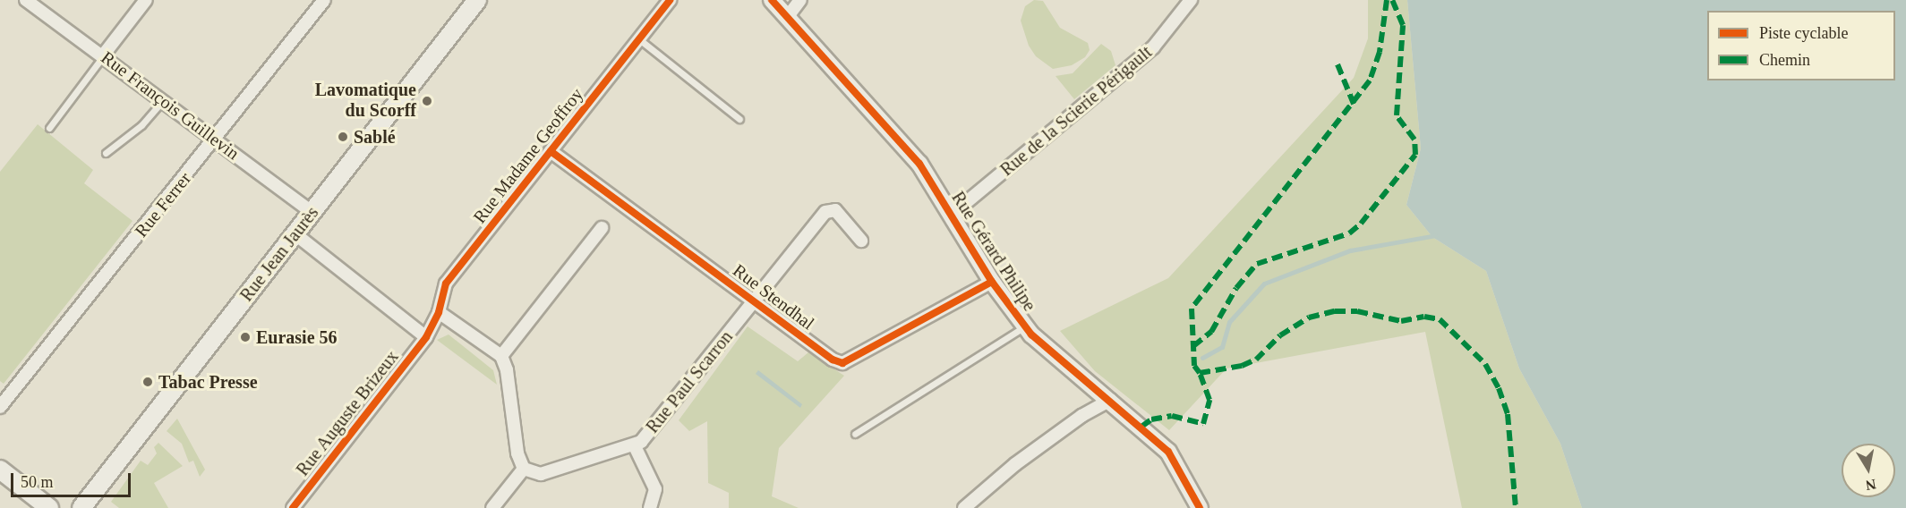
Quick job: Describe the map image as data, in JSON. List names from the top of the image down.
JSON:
{
  "streets": {
    "main road": ["Rue Jean Jaurès"],
    "street": [
      "Rue François Guillevin",
      "Rue de la Scierie Périgault",
      "Rue Madame Geoffroy",
      "Rue Ferrer",
      "Rue Gérard Philipe",
      "Rue Stendhal",
      "Rue Paul Scarron",
      "Rue Auguste Brizeux"
    ]
  },
  "crossings": [
    ["Rue François Guillevin", "Rue Ferrer"],
    ["Rue François Guillevin", "Rue Jean Jaurès"],
    ["Rue de la Scierie Périgault", "Rue Gérard Philipe"],
    ["Rue Madame Geoffroy", "Rue Stendhal"],
    ["Rue Madame Geoffroy", "Rue Auguste Brizeux"],
    ["Rue Gérard Philipe", "Rue Stendhal"],
    ["Rue Stendhal", "Rue Paul Scarron"]
  ],
  "places": [
    "Lavomatique du Scorff",
    "Sablé",
    "Eurasie 56",
    "Tabac Presse"
  ],
  "legend": ["Piste cyclable", "Chemin"],
  "scale_bar": "50 m",
  "north": "bottom"
}
